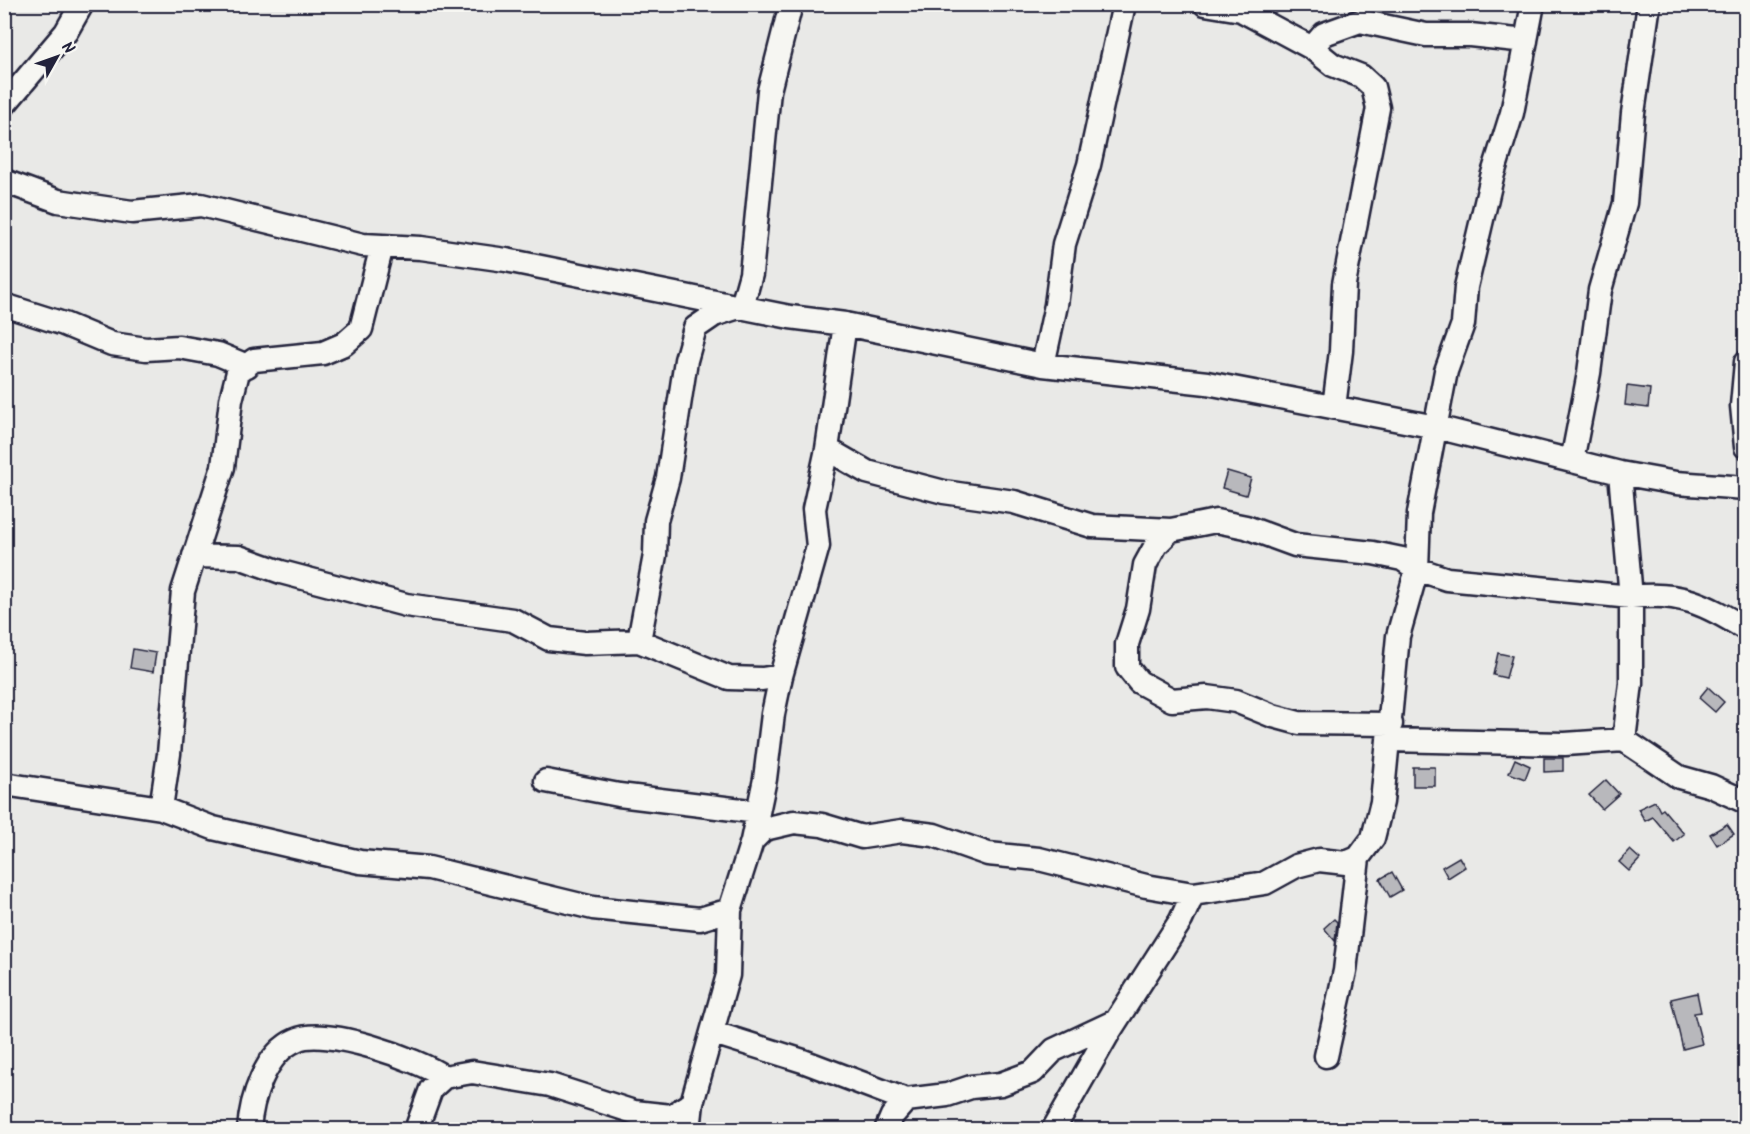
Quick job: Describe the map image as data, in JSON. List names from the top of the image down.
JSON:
{
  "north": "top right"
}
